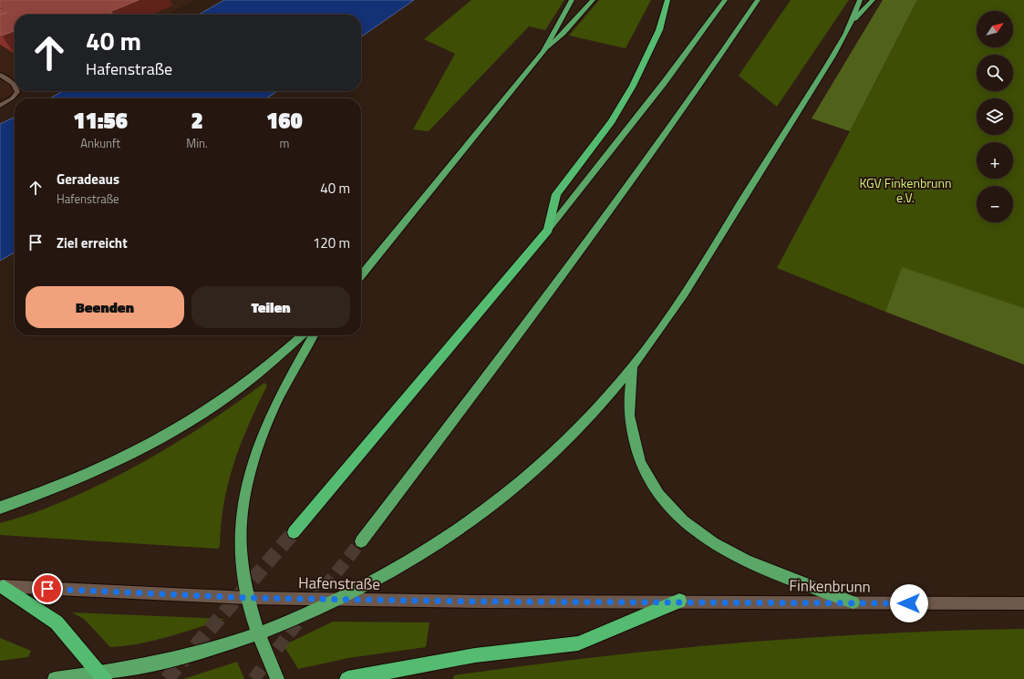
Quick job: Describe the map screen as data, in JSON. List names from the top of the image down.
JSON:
{
  "streets": {
    "main road": ["Hafenstraße", "Finkenbrunn"]
  },
  "crossings": [
    ["Hafenstraße", "Finkenbrunn"]
  ],
  "parks": ["KGV Finkenbrunn e.V."],
  "north": "top right",
  "page": {
    "map_buttons": ["+", "−"],
    "turn": ["40 m", "Hafenstraße"],
    "eta": [
      "11:56",
      "Ankunft",
      "2",
      "Min.",
      "160",
      "m"
    ],
    "list": [
      {
        "name": "Geradeaus",
        "note": "Hafenstraße",
        "value": "40 m"
      },
      {
        "name": "Ziel erreicht",
        "value": "120 m"
      }
    ],
    "buttons": ["Beenden", "Teilen"]
  }
}
